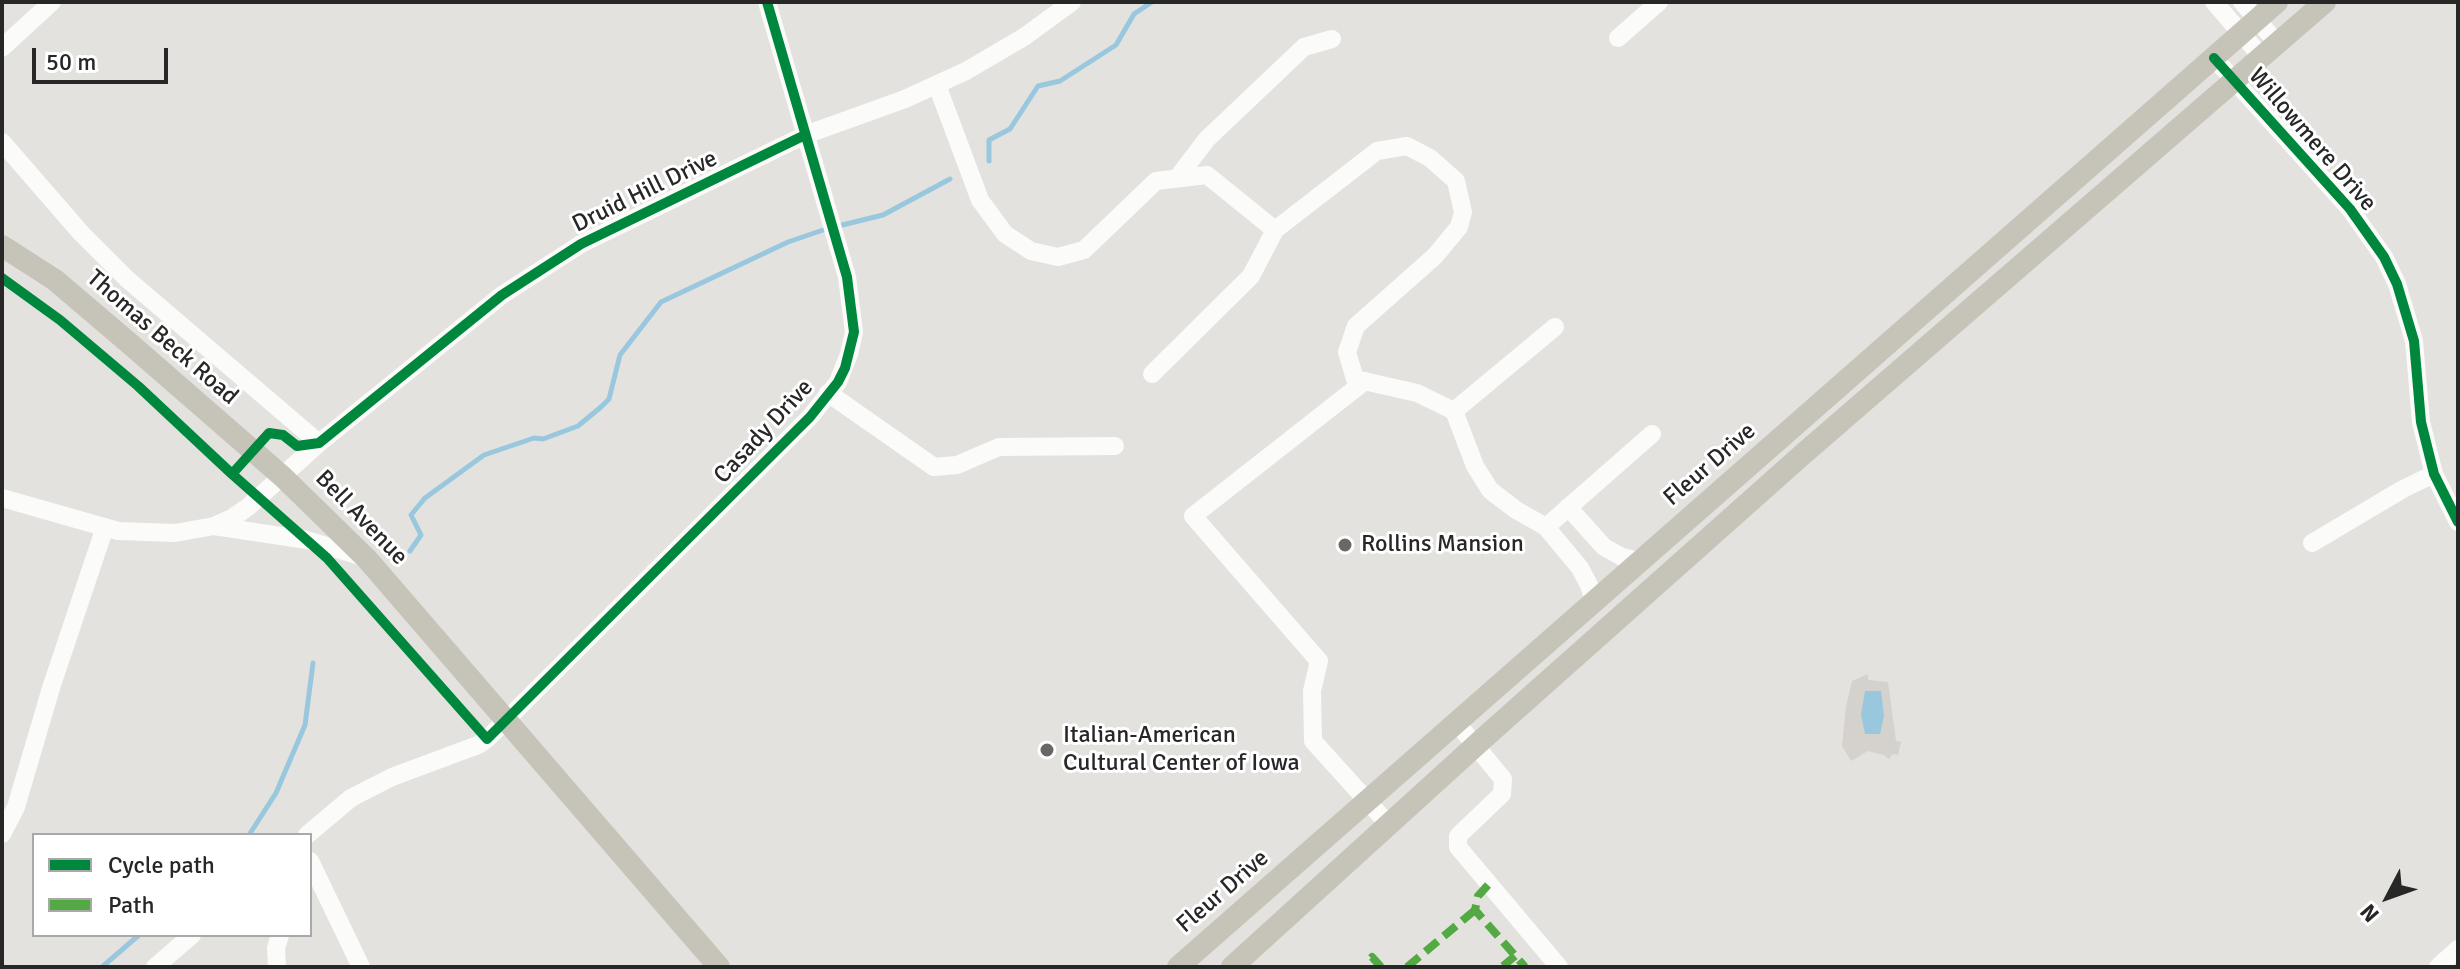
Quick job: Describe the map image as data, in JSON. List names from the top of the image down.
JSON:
{
  "streets": {
    "main road": ["Thomas Beck Road", "Fleur Drive", "Bell Avenue"],
    "street": ["Willowmere Drive", "Druid Hill Drive", "Casady Drive"]
  },
  "crossings": [
    ["Willowmere Drive", "Fleur Drive"],
    ["Druid Hill Drive", "Casady Drive"],
    ["Druid Hill Drive", "Bell Avenue"],
    ["Thomas Beck Road", "Bell Avenue"],
    ["Casady Drive", "Bell Avenue"]
  ],
  "places": ["Rollins Mansion", "Italian-American Cultural Center of Iowa"],
  "legend": ["Cycle path", "Path"],
  "scale_bar": "50 m",
  "north": "bottom left"
}
